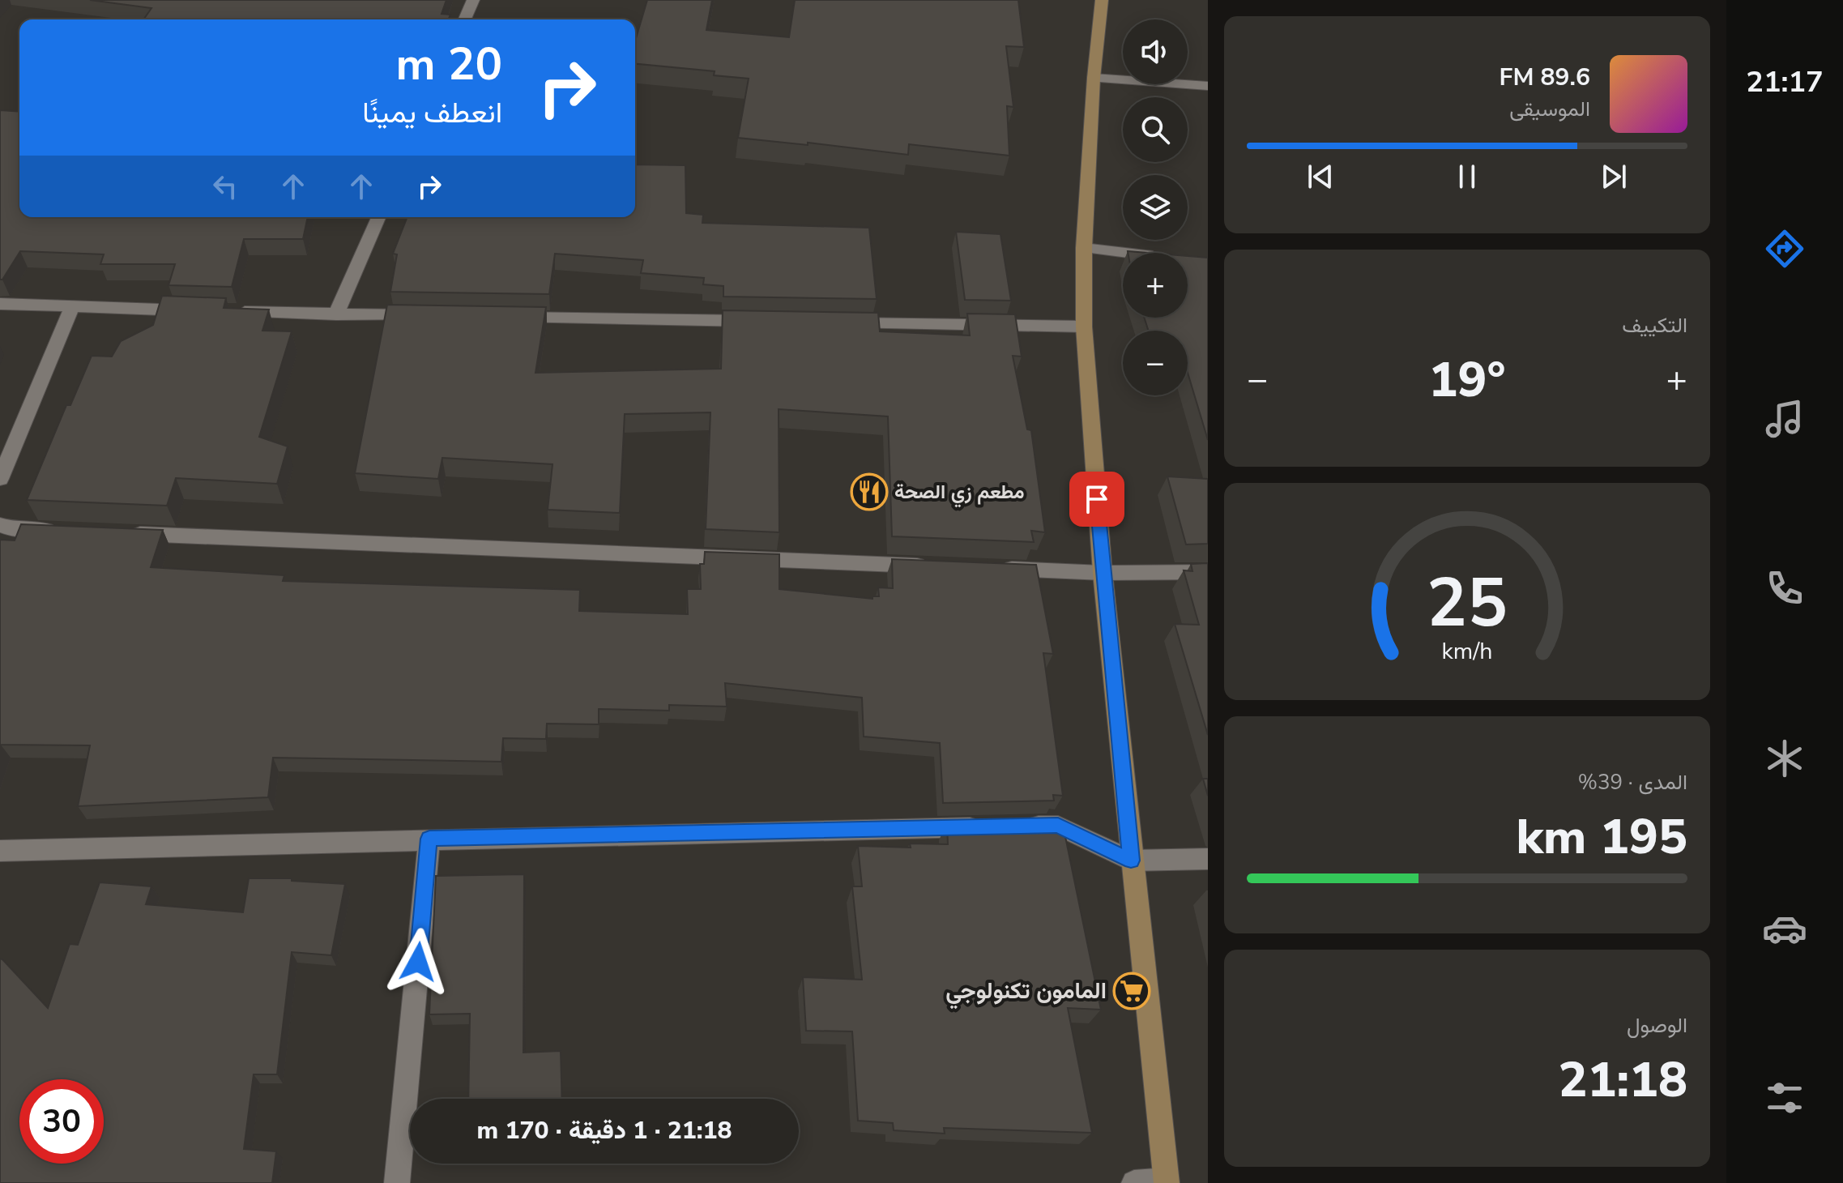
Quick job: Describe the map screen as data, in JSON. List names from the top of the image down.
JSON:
{
  "places": {
    "restaurant": ["مطعم زي الصحة"],
    "supermarket": ["المامون تكنولوجي"]
  },
  "page": {
    "tabs": "21:17",
    "map_buttons": ["+", "−"],
    "turn": ["20 m", "انعطف يمينًا"],
    "song": ["89.6 FM", "الموسيقى"],
    "tile": [
      "التكييف",
      ["المدى · 39%", "195 km"],
      ["الوصول", "21:18"]
    ],
    "heat": ["−", "19°", "+"],
    "limit": "30",
    "trip": "21:18 · 1 دقيقة · 170 m",
    "gauge": ["25", "km/h"]
  }
}
